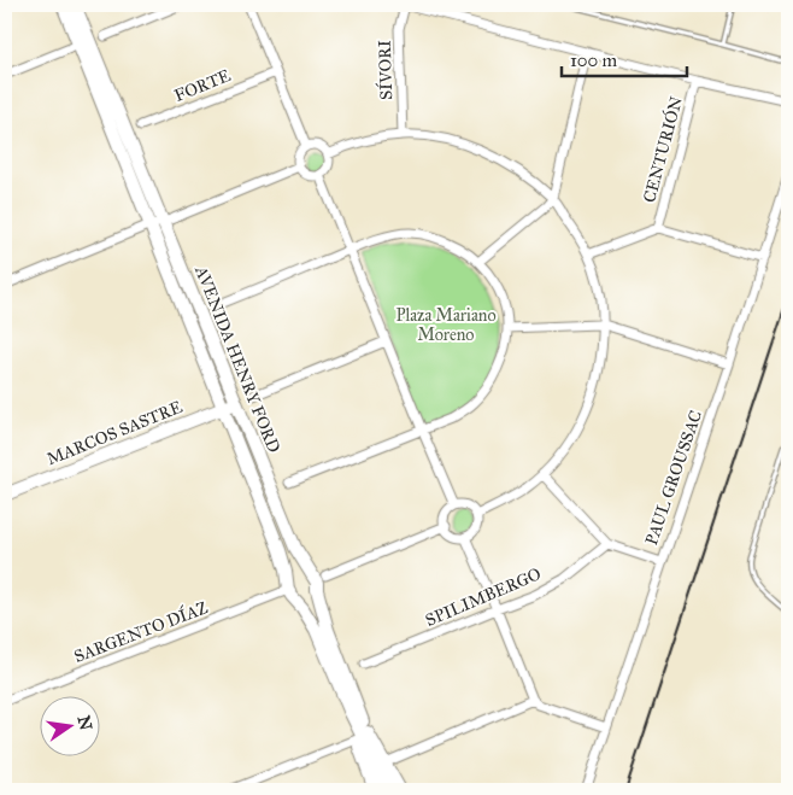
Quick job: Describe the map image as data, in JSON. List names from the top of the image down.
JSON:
{
  "streets": {
    "main road": ["AVENIDA HENRY FORD", "MARCOS SASTRE"],
    "street": [
      "SÍVORI",
      "FORTE",
      "CENTURIÓN",
      "PAUL GROUSSAC",
      "SPILIMBERGO",
      "SARGENTO DÍAZ"
    ]
  },
  "crossings": [
    ["AVENIDA HENRY FORD", "MARCOS SASTRE"],
    ["AVENIDA HENRY FORD", "SARGENTO DÍAZ"]
  ],
  "parks": ["Plaza Mariano Moreno"],
  "scale_bar": "100 m",
  "north": "right"
}
